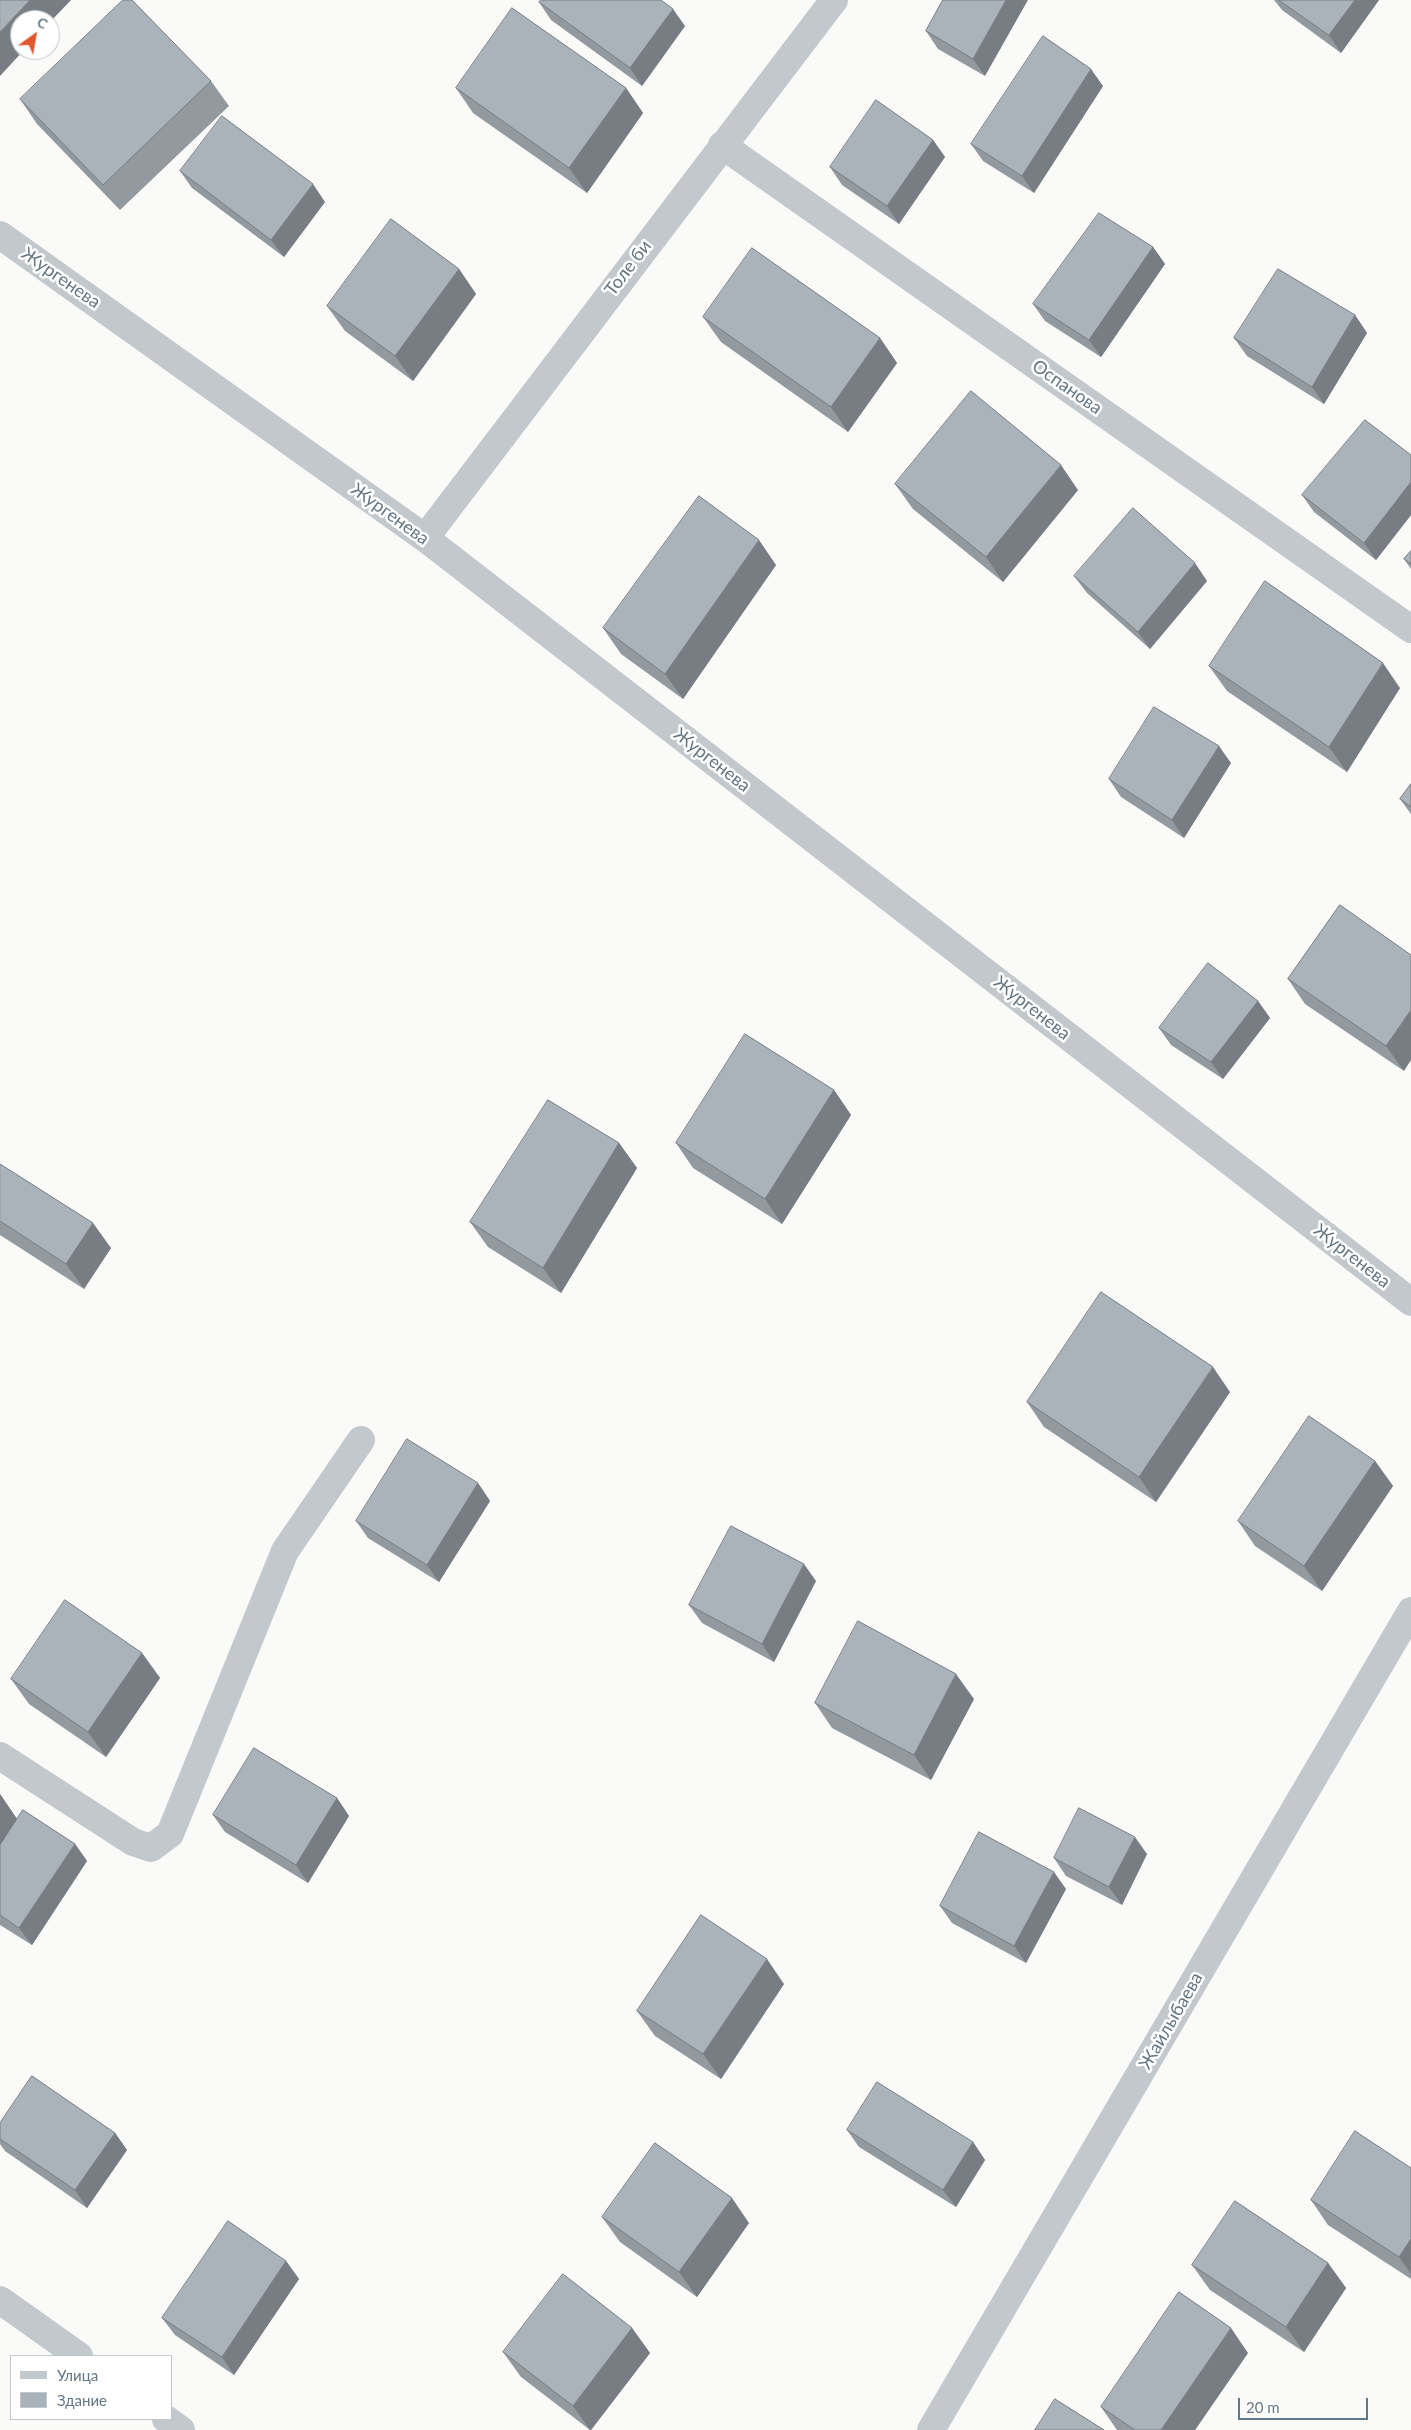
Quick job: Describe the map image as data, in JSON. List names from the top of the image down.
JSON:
{
  "streets": {
    "street": [
      "Толе би",
      "Жургенева",
      "Оспанова",
      "Жайлыбаева"
    ]
  },
  "crossings": [
    ["Толе би", "Жургенева"],
    ["Толе би", "Оспанова"]
  ],
  "legend": ["Улица", "Здание"],
  "scale_bar": "20 m",
  "north": "top right"
}
